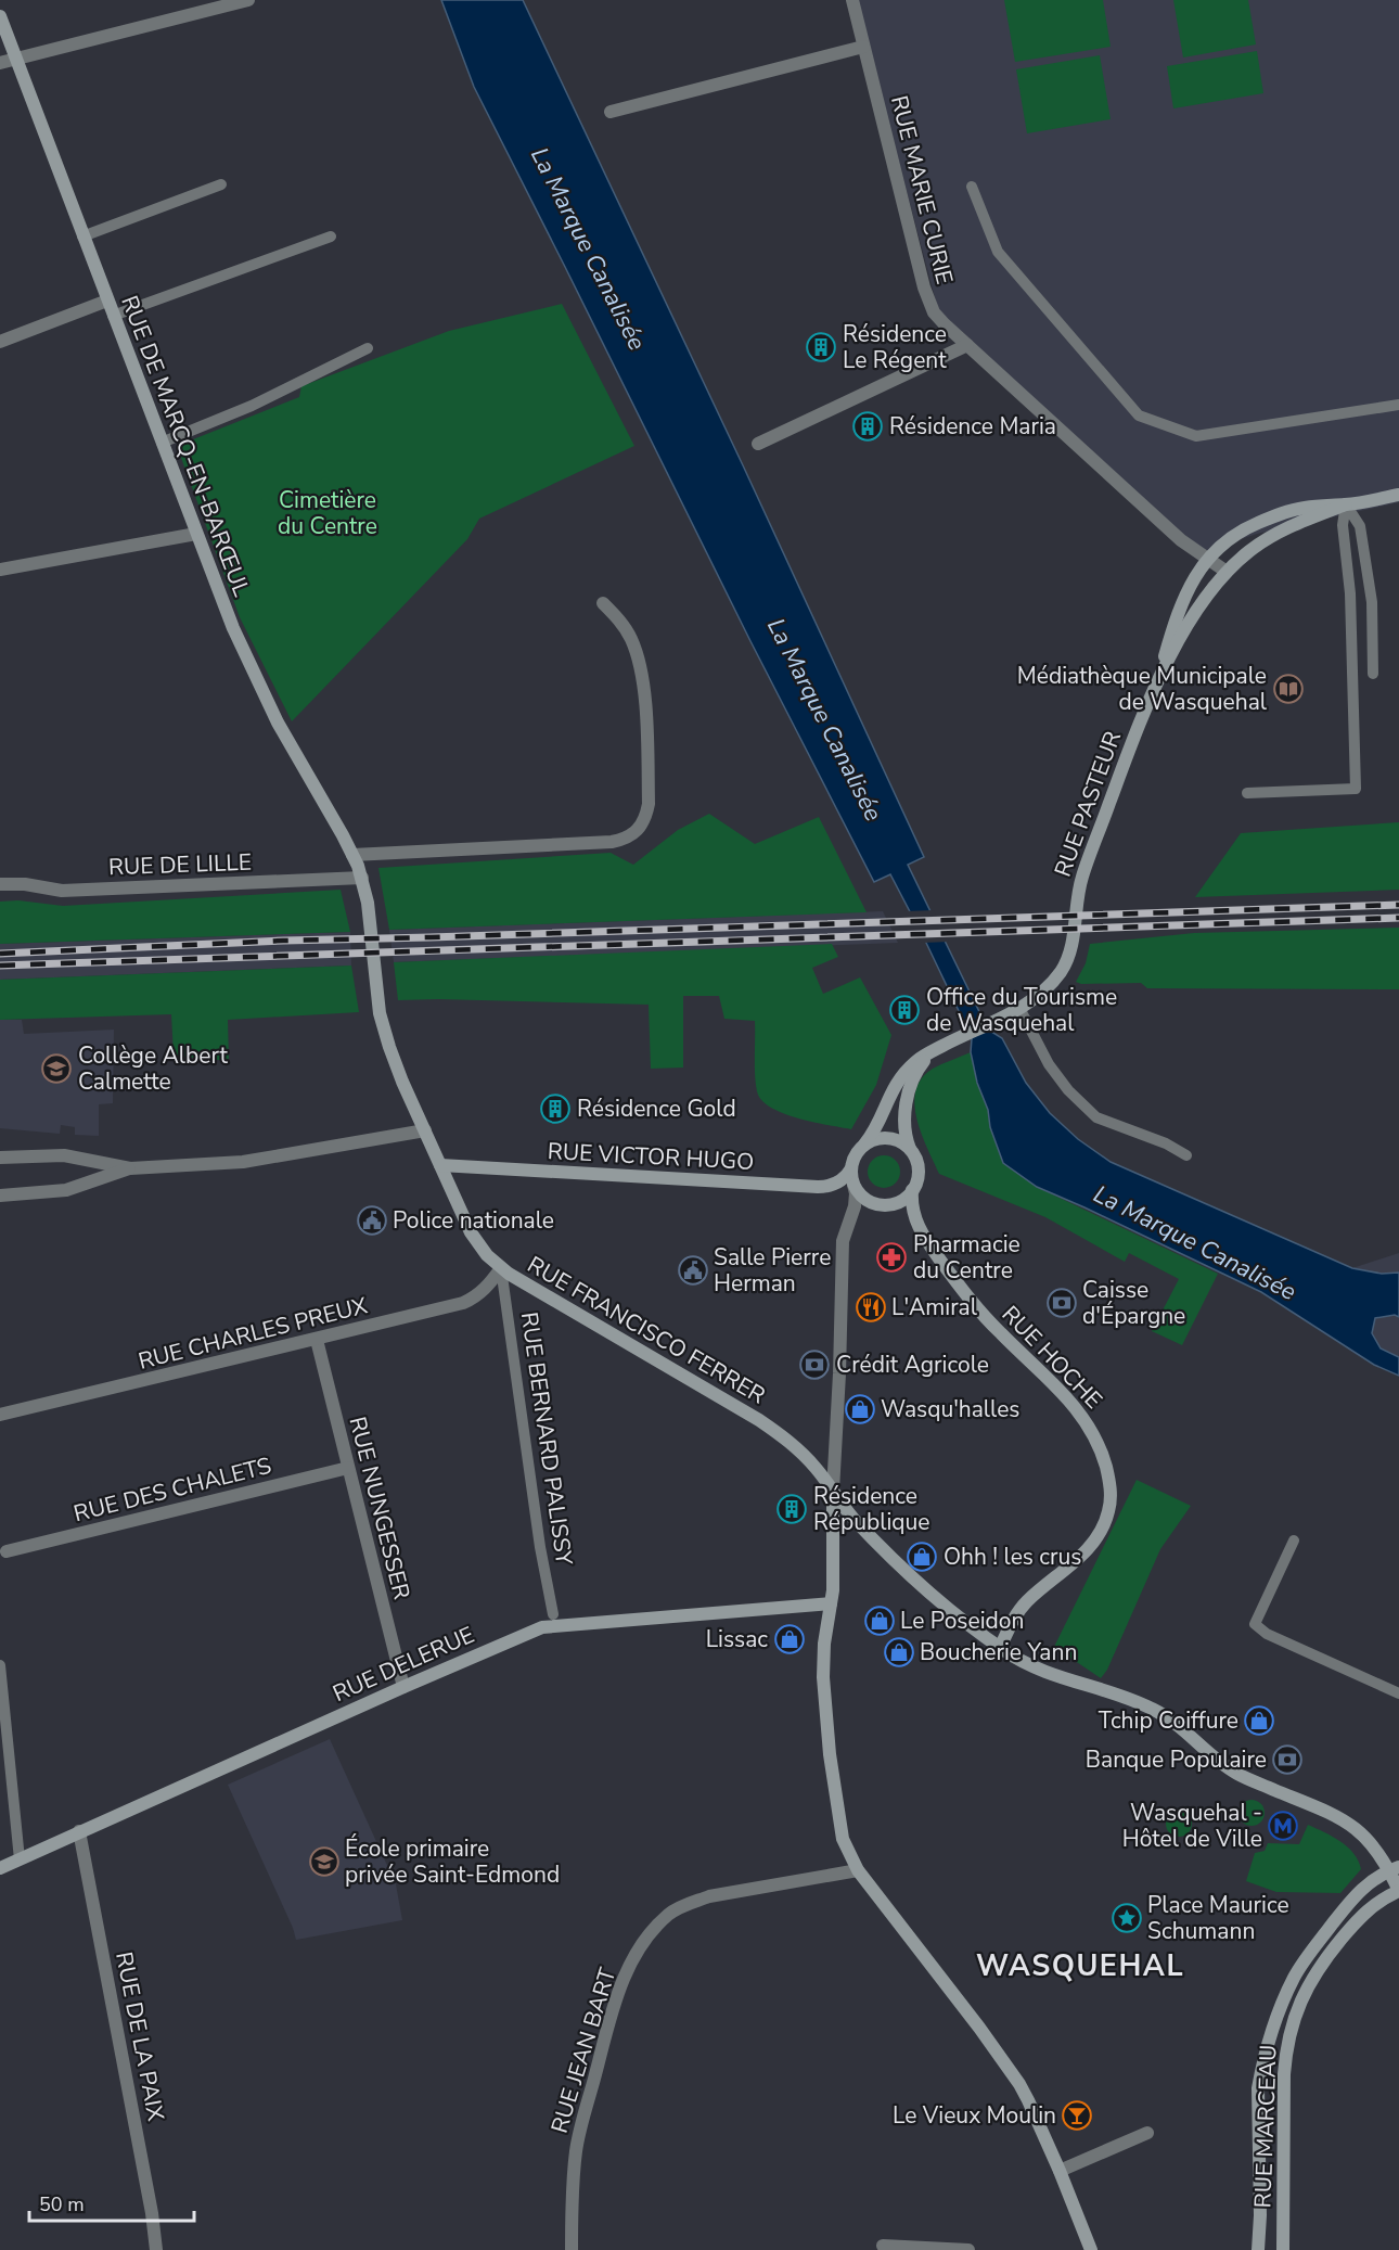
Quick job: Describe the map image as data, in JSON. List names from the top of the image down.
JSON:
{
  "streets": {
    "street": [
      "RUE MARIE CURIE",
      "RUE DE MARCQ-EN-BARŒUL",
      "RUE PASTEUR",
      "RUE DE LILLE",
      "RUE VICTOR HUGO",
      "RUE FRANCISCO FERRER",
      "RUE CHARLES PREUX",
      "RUE HOCHE",
      "RUE DES CHALETS",
      "RUE NUNGESSER",
      "RUE DELERUE",
      "RUE DE LA PAIX",
      "RUE JEAN BART",
      "RUE MARCEAU"
    ],
    "lane": ["RUE BERNARD PALISSY"]
  },
  "crossings": [
    ["RUE MARIE CURIE", "RUE PASTEUR"],
    ["RUE DE MARCQ-EN-BARŒUL", "RUE DE LILLE"],
    ["RUE DE MARCQ-EN-BARŒUL", "RUE FRANCISCO FERRER"],
    ["RUE PASTEUR", "RUE VICTOR HUGO"],
    ["RUE PASTEUR", "RUE HOCHE"],
    ["RUE DE LILLE", "RUE FRANCISCO FERRER"],
    ["RUE VICTOR HUGO", "RUE FRANCISCO FERRER"],
    ["RUE VICTOR HUGO", "RUE HOCHE"],
    ["RUE FRANCISCO FERRER", "RUE CHARLES PREUX"],
    ["RUE FRANCISCO FERRER", "RUE HOCHE"],
    ["RUE FRANCISCO FERRER", "RUE BERNARD PALISSY"],
    ["RUE FRANCISCO FERRER", "RUE MARCEAU"],
    ["RUE CHARLES PREUX", "RUE BERNARD PALISSY"],
    ["RUE CHARLES PREUX", "RUE NUNGESSER"],
    ["RUE DES CHALETS", "RUE NUNGESSER"],
    ["RUE NUNGESSER", "RUE DELERUE"],
    ["RUE DELERUE", "RUE DE LA PAIX"]
  ],
  "districts": ["WASQUEHAL"],
  "water": ["La Marque Canalisée"],
  "parks": ["Cimetière du Centre"],
  "places": {
    "building": [
      "Résidence Le Régent",
      "Résidence Maria",
      "Office du Tourisme de Wasquehal",
      "Résidence Gold",
      "Résidence République"
    ],
    "library": ["Médiathèque Municipale de Wasquehal"],
    "school or university": ["Collège Albert Calmette", "École primaire privée Saint-Edmond"],
    "public building": ["Police nationale", "Salle Pierre Herman"],
    "pharmacy": ["Pharmacie du Centre"],
    "bank": ["Caisse d'Épargne", "Crédit Agricole", "Banque Populaire"],
    "restaurant": ["L'Amiral"],
    "shop": [
      "Wasqu'halles",
      "Ohh ! les crus",
      "Le Poseidon",
      "Lissac",
      "Boucherie Yann",
      "Tchip Coiffure"
    ],
    "metro station": ["Wasquehal - Hôtel de Ville"],
    "place": ["Place Maurice Schumann"],
    "bar": ["Le Vieux Moulin"]
  },
  "scale_bar": "50 m"
}
